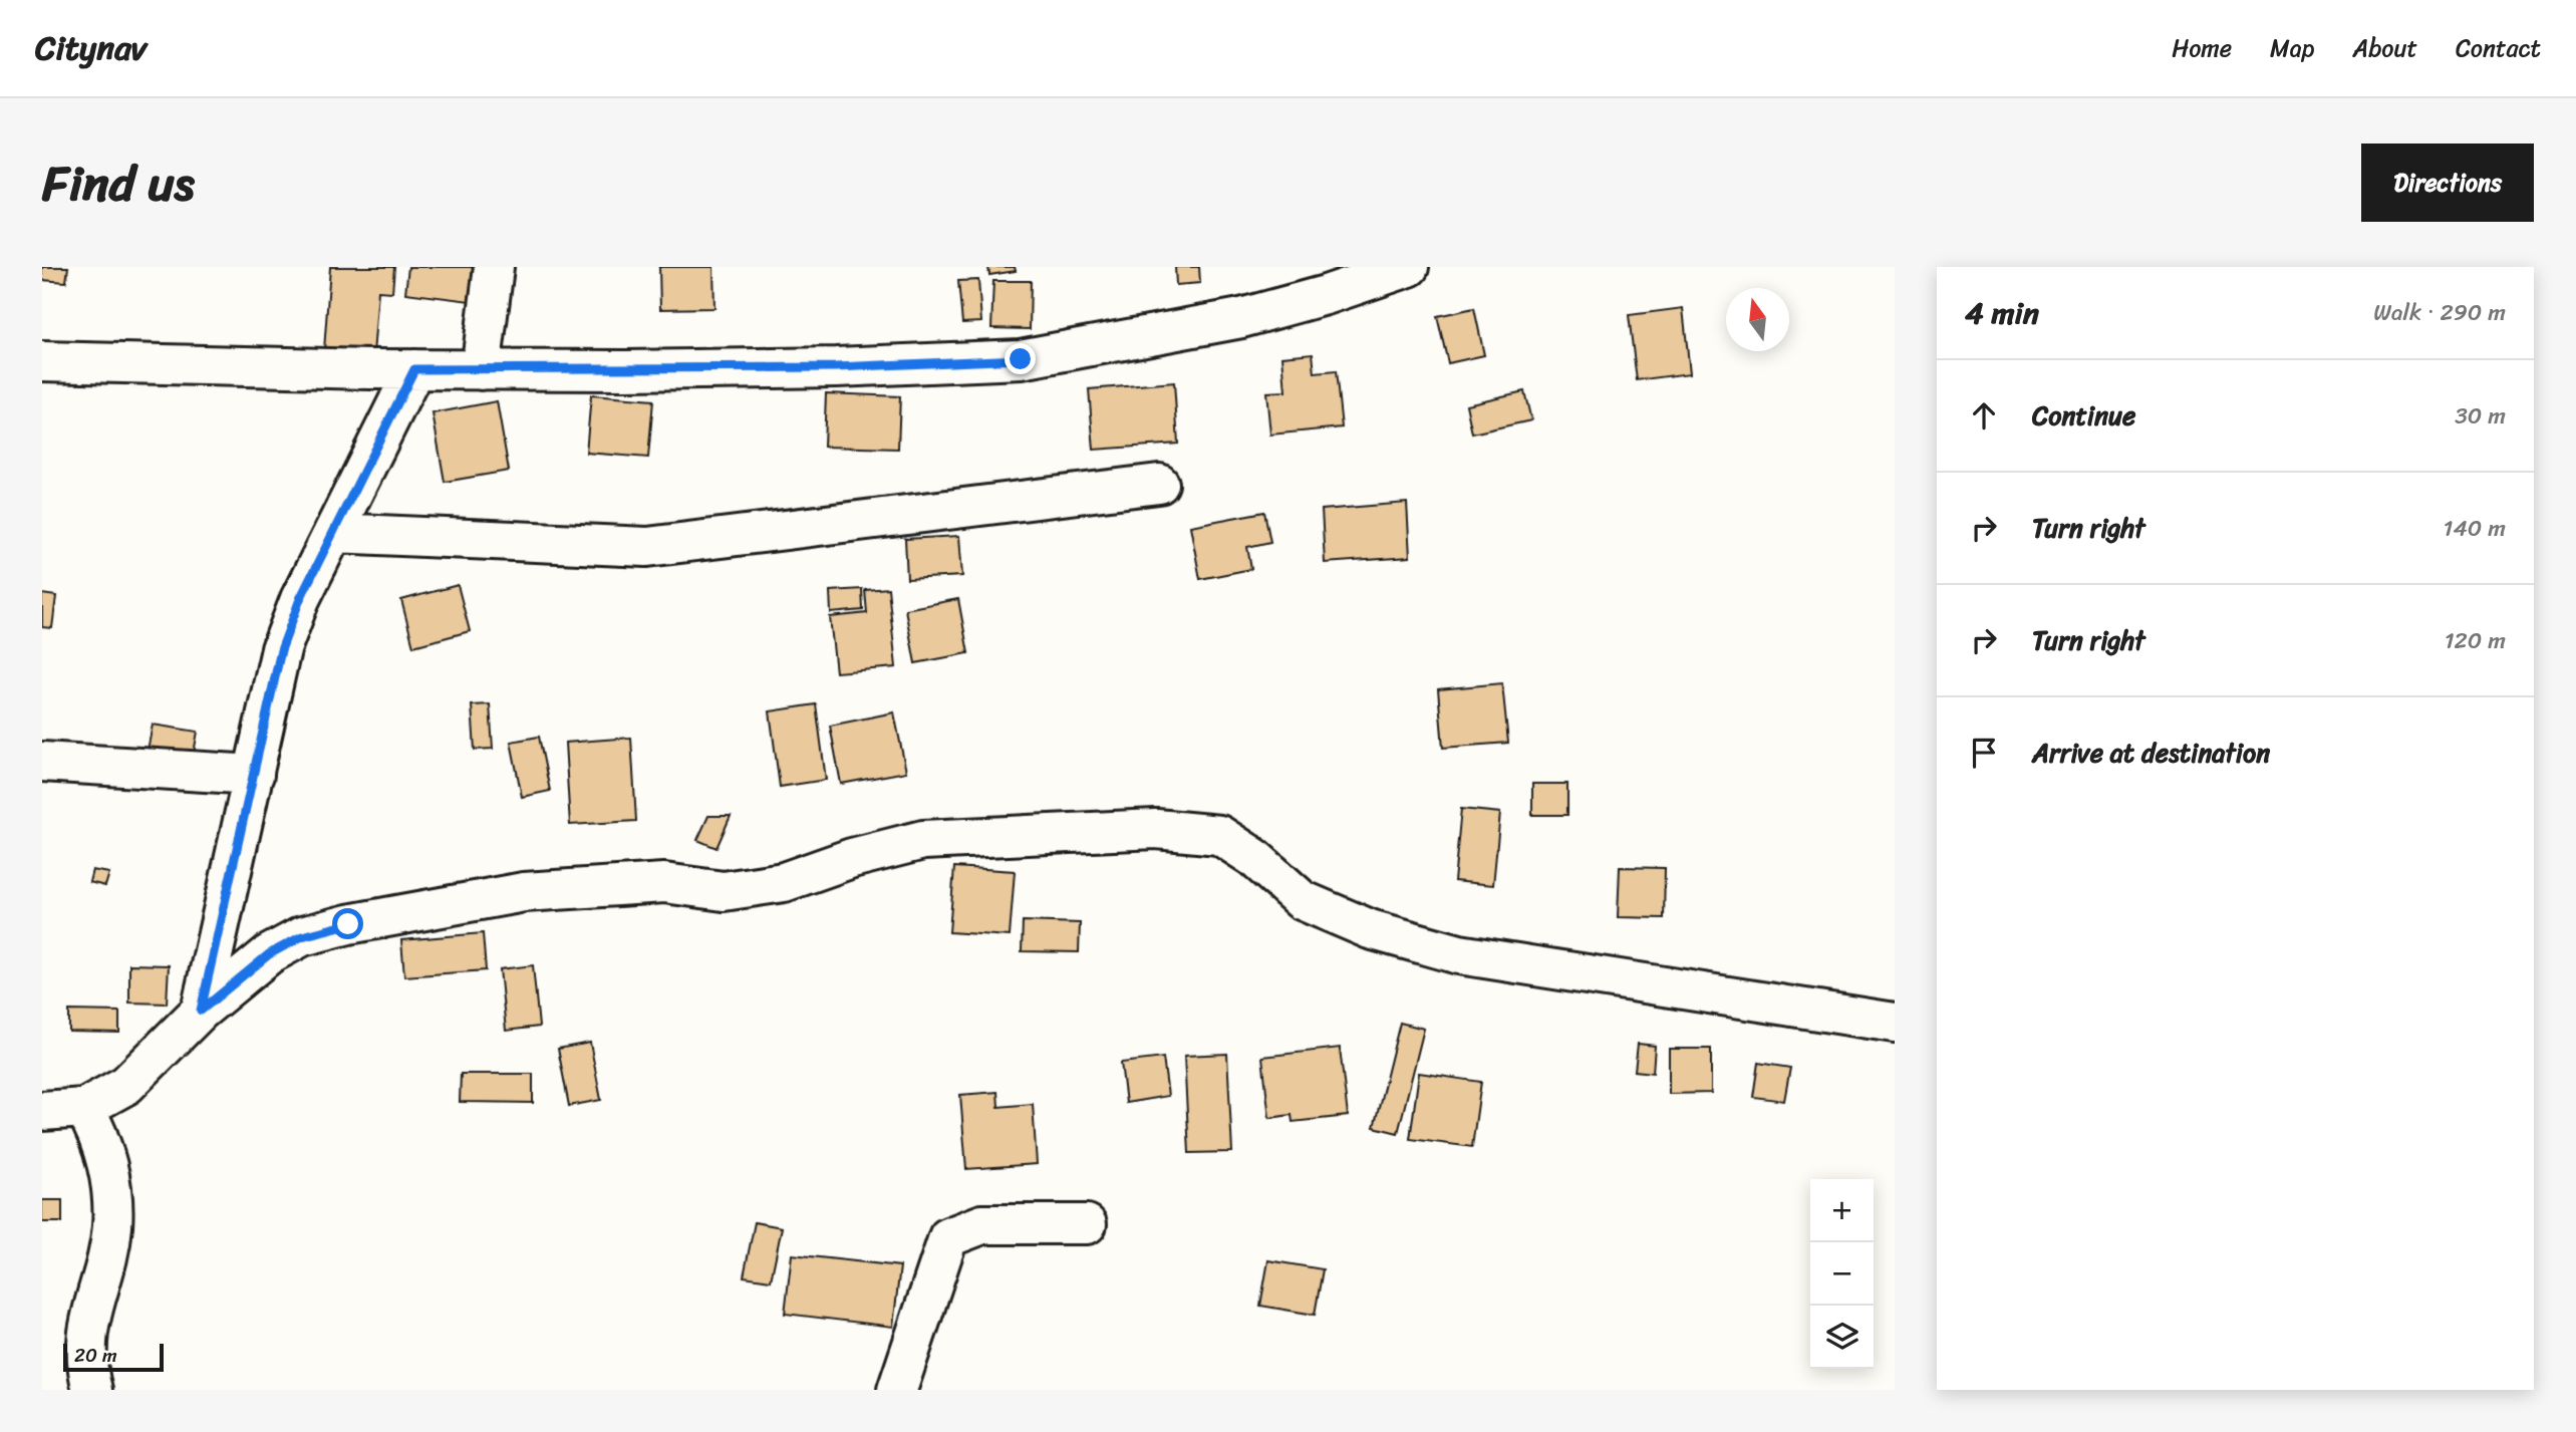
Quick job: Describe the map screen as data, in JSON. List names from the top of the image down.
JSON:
{
  "scale_bar": "20 m",
  "north": "top",
  "page": {
    "header": "Citynav",
    "nav": [
      "Home",
      "Map",
      "About",
      "Contact"
    ],
    "title": "Find us",
    "buttons": "Directions",
    "heading": ["4 min", "Walk · 290 m"],
    "list": [
      ["Continue", "30 m"],
      ["Turn right", "140 m"],
      ["Turn right", "120 m"],
      "Arrive at destination"
    ],
    "map_buttons": ["+", "−"],
    "scale": "20 m"
  }
}
